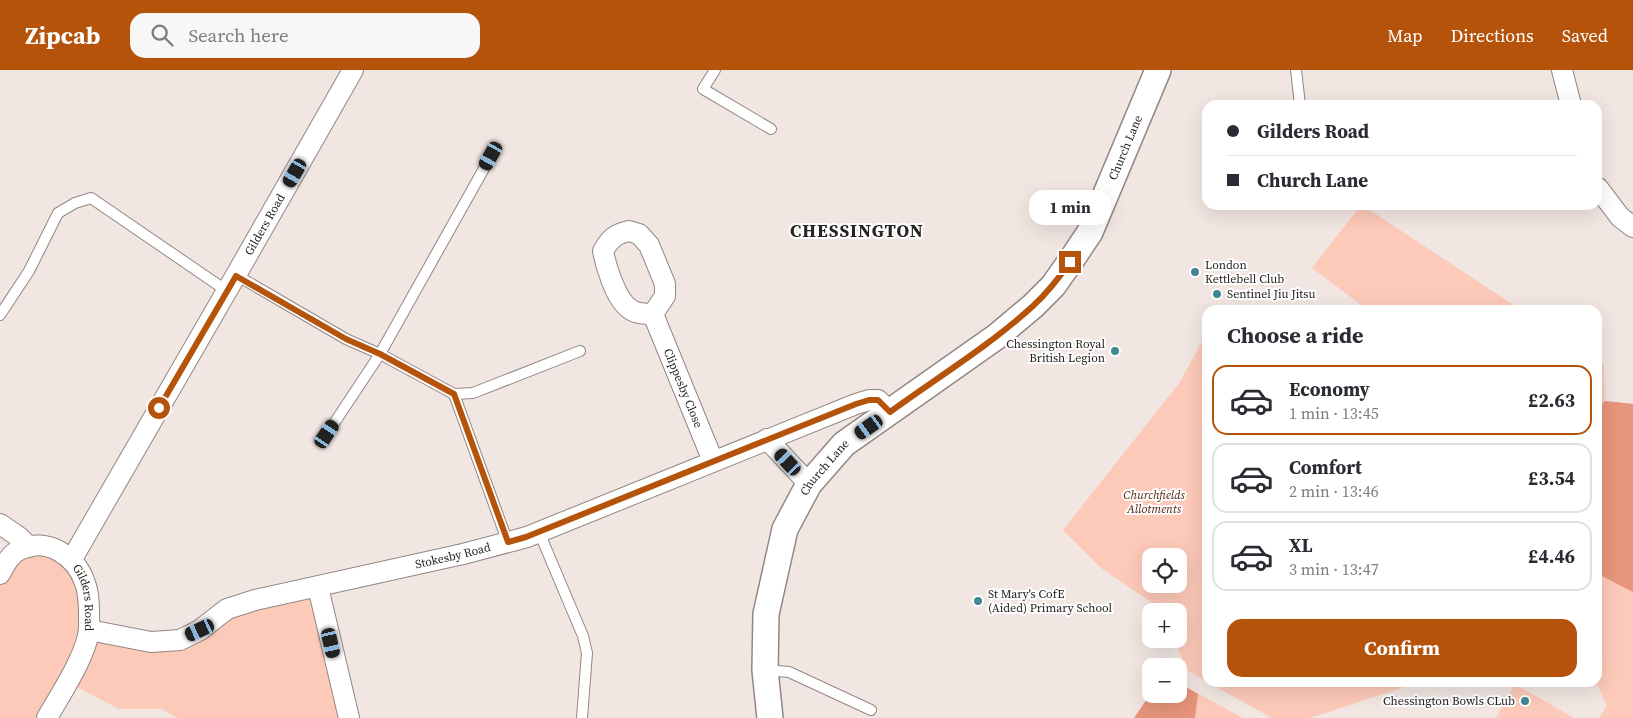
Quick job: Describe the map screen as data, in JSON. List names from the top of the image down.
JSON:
{
  "streets": {
    "street": [
      "Church Lane",
      "Gilders Road",
      "Clippesby Close",
      "Stokesby Road"
    ]
  },
  "crossings": [
    ["Church Lane", "Stokesby Road"],
    ["Gilders Road", "Stokesby Road"],
    ["Clippesby Close", "Stokesby Road"]
  ],
  "districts": ["CHESSINGTON"],
  "parks": ["Churchfields Allotments"],
  "places": [
    "London Kettlebell Club",
    "Sentinel Jiu Jitsu",
    "Chessington Royal British Legion",
    "St Mary's CofE (Aided) Primary School",
    "Chessington Bowls CLub"
  ],
  "page": {
    "header": "Zipcab",
    "search": "Search here",
    "nav": ["Map", "Directions", "Saved"],
    "banner": ["Gilders Road", "Church Lane"],
    "bubble": "1 min",
    "heading": "Choose a ride",
    "list": [
      {
        "name": "Economy",
        "note": "1 min · 13:45",
        "value": "£2.63"
      },
      {
        "name": "Comfort",
        "note": "2 min · 13:46",
        "value": "£3.54"
      },
      {
        "name": "XL",
        "note": "3 min · 13:47",
        "value": "£4.46"
      }
    ],
    "map_buttons": ["+", "−"],
    "buttons": "Confirm"
  }
}
